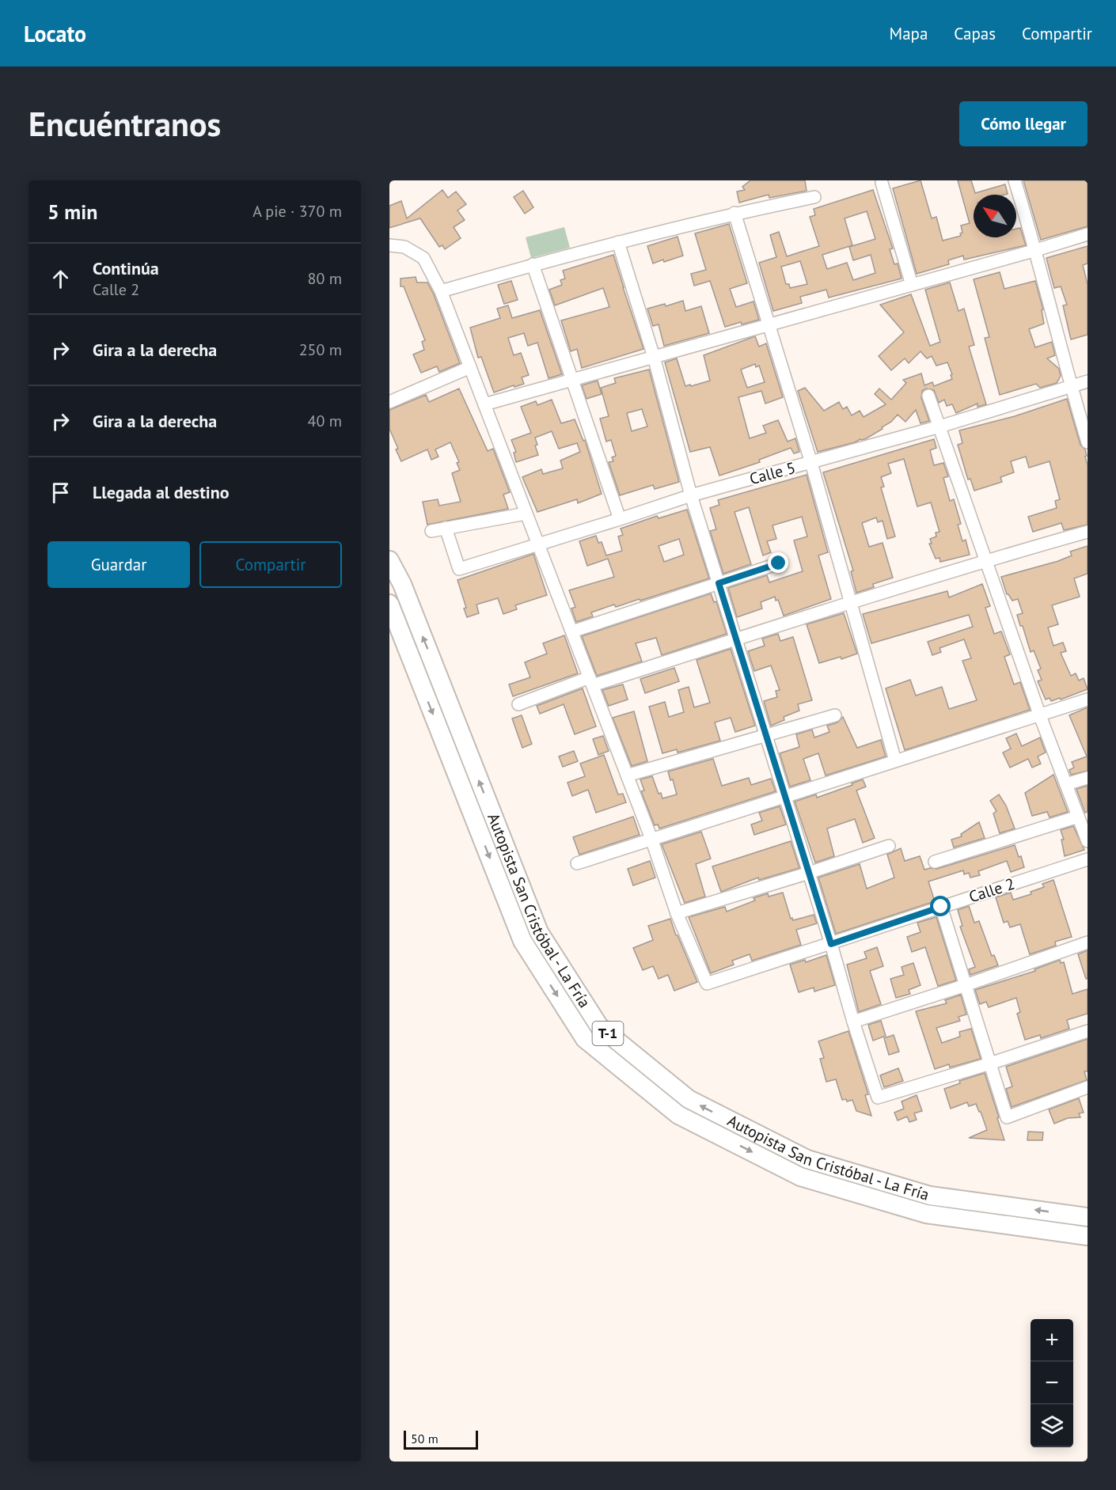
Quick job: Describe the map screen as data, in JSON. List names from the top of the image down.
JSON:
{
  "streets": {
    "highway": ["Autopista San Cristóbal - La Fría", "T-1"],
    "street": ["Calle 5", "Calle 2"]
  },
  "scale_bar": "50 m",
  "north": "top left",
  "page": {
    "header": "Locato",
    "nav": ["Mapa", "Capas", "Compartir"],
    "buttons": [
      "Cómo llegar",
      ["Guardar", "Compartir"]
    ],
    "title": "Encuéntranos",
    "heading": ["5 min", "A pie · 370 m"],
    "list": [
      ["Continúa", "Calle 2", "80 m"],
      ["Gira a la derecha", "250 m"],
      ["Gira a la derecha", "40 m"],
      "Llegada al destino"
    ],
    "map_buttons": ["+", "−"],
    "scale": "50 m"
  }
}
